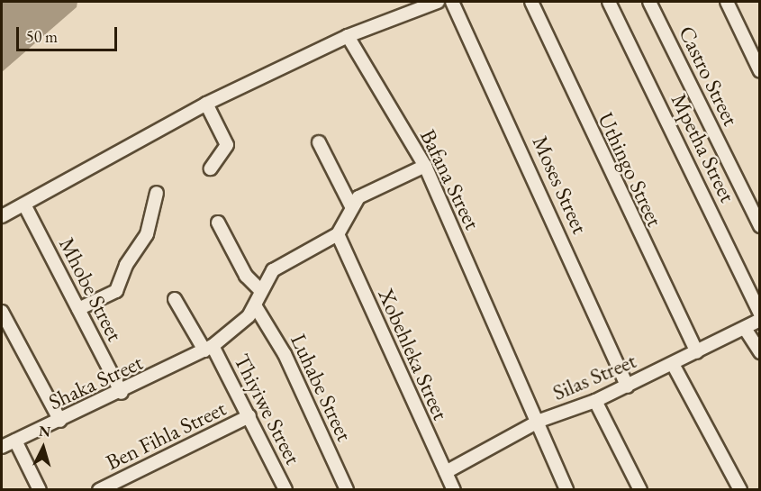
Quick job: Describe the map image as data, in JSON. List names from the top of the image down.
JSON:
{
  "streets": {
    "street": [
      "Castro Street",
      "Mpetha Street",
      "Uthingo Street",
      "Bafana Street",
      "Moses Street",
      "Mhobe Street",
      "Xobehleka Street",
      "Silas Street",
      "Shaka Street",
      "Luhabe Street",
      "Thiyiwe Street",
      "Ben Fihla Street"
    ]
  },
  "crossings": [
    ["Uthingo Street", "Silas Street"],
    ["Bafana Street", "Silas Street"],
    ["Moses Street", "Silas Street"],
    ["Mhobe Street", "Shaka Street"],
    ["Xobehleka Street", "Silas Street"],
    ["Xobehleka Street", "Shaka Street"],
    ["Shaka Street", "Luhabe Street"],
    ["Shaka Street", "Thiyiwe Street"],
    ["Thiyiwe Street", "Ben Fihla Street"]
  ],
  "scale_bar": "50 m",
  "north": "top"
}
